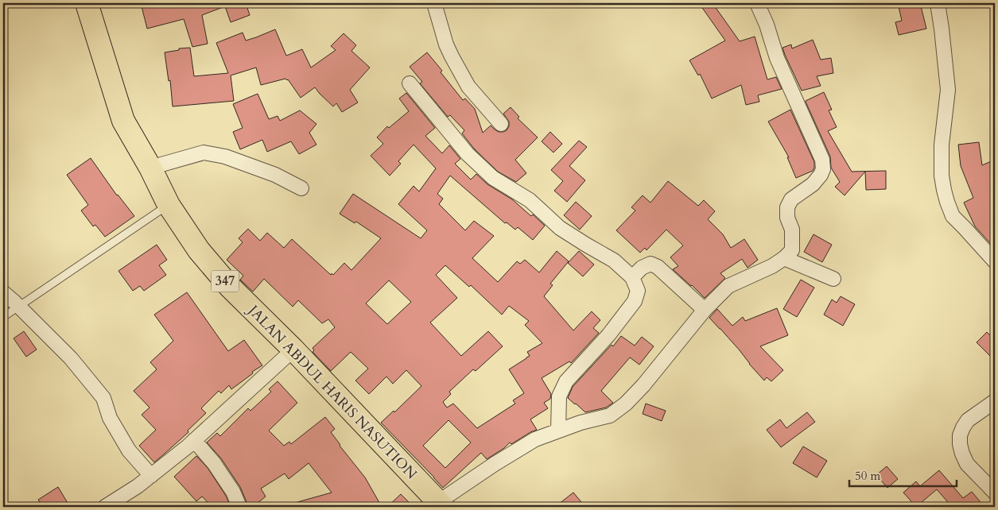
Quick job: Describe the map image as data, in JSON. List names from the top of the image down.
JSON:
{
  "streets": {
    "main road": ["347", "JALAN ABDUL HARIS NASUTION"]
  },
  "scale_bar": "50 m"
}
